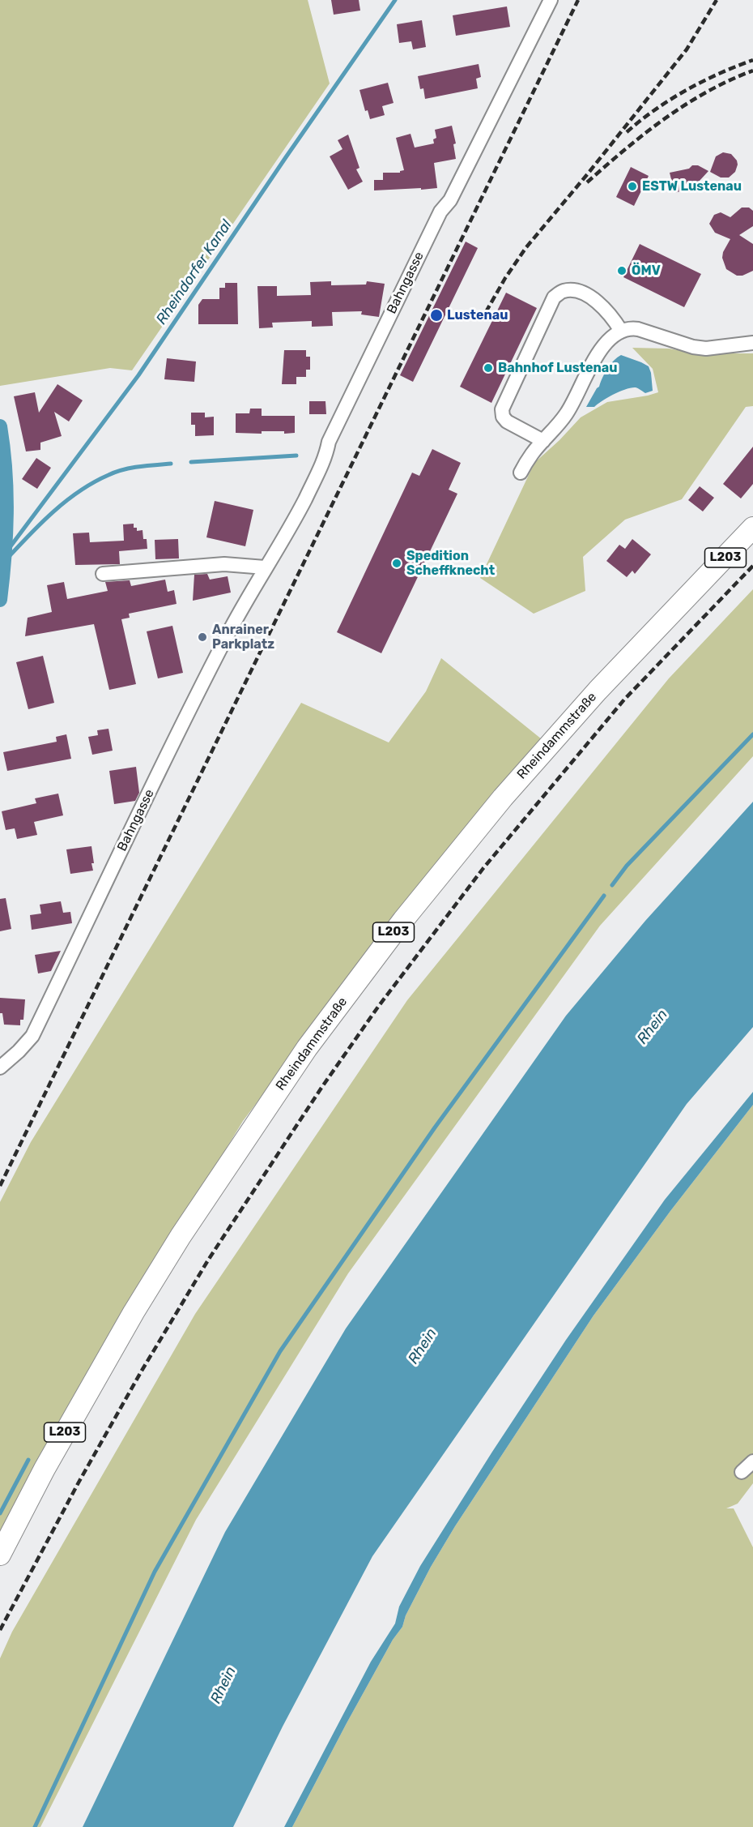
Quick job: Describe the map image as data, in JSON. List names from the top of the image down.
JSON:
{
  "streets": {
    "main road": ["L203", "Rheindammstraße"],
    "street": ["Bahngasse"]
  },
  "water": ["Rheindorfer Kanal", "Rhein"],
  "places": [
    "ESTW Lustenau",
    "ÖMV",
    "Lustenau",
    "Bahnhof Lustenau",
    "Spedition Scheffknecht",
    "Anrainer Parkplatz"
  ]
}
